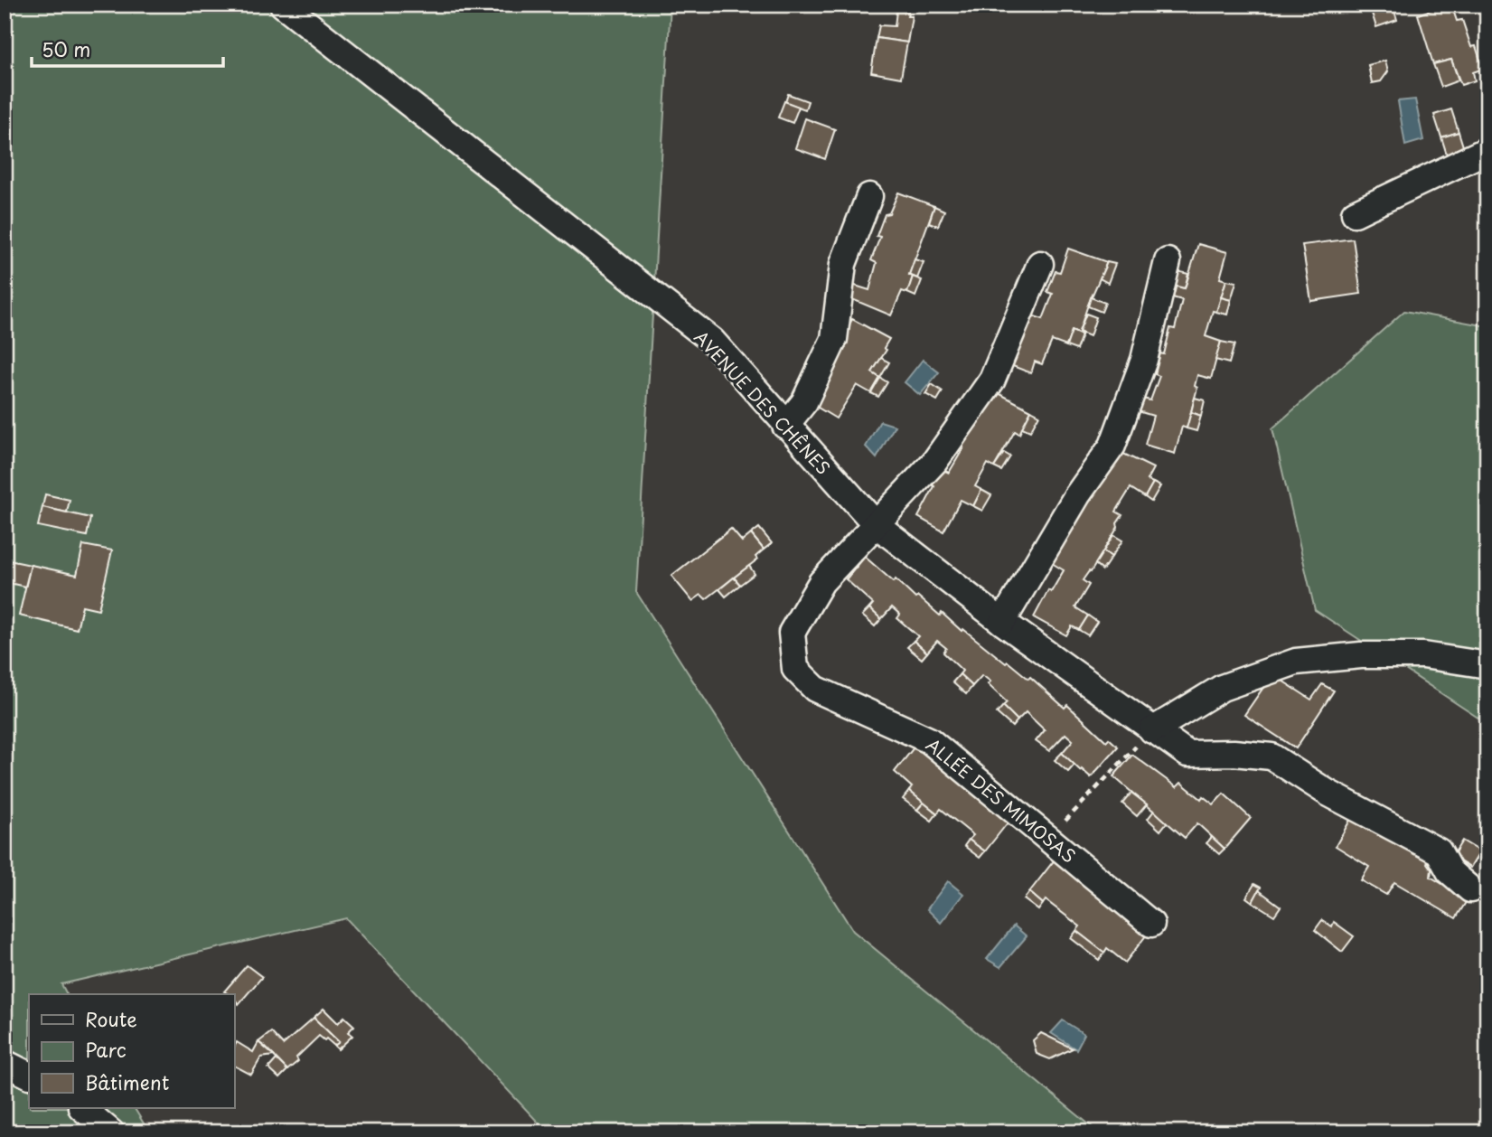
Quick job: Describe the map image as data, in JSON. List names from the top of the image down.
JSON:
{
  "streets": {
    "street": ["AVENUE DES CHÊNES", "ALLÉE DES MIMOSAS"]
  },
  "crossings": [
    ["AVENUE DES CHÊNES", "ALLÉE DES MIMOSAS"]
  ],
  "legend": ["Route", "Parc", "Bâtiment"],
  "scale_bar": "50 m"
}
